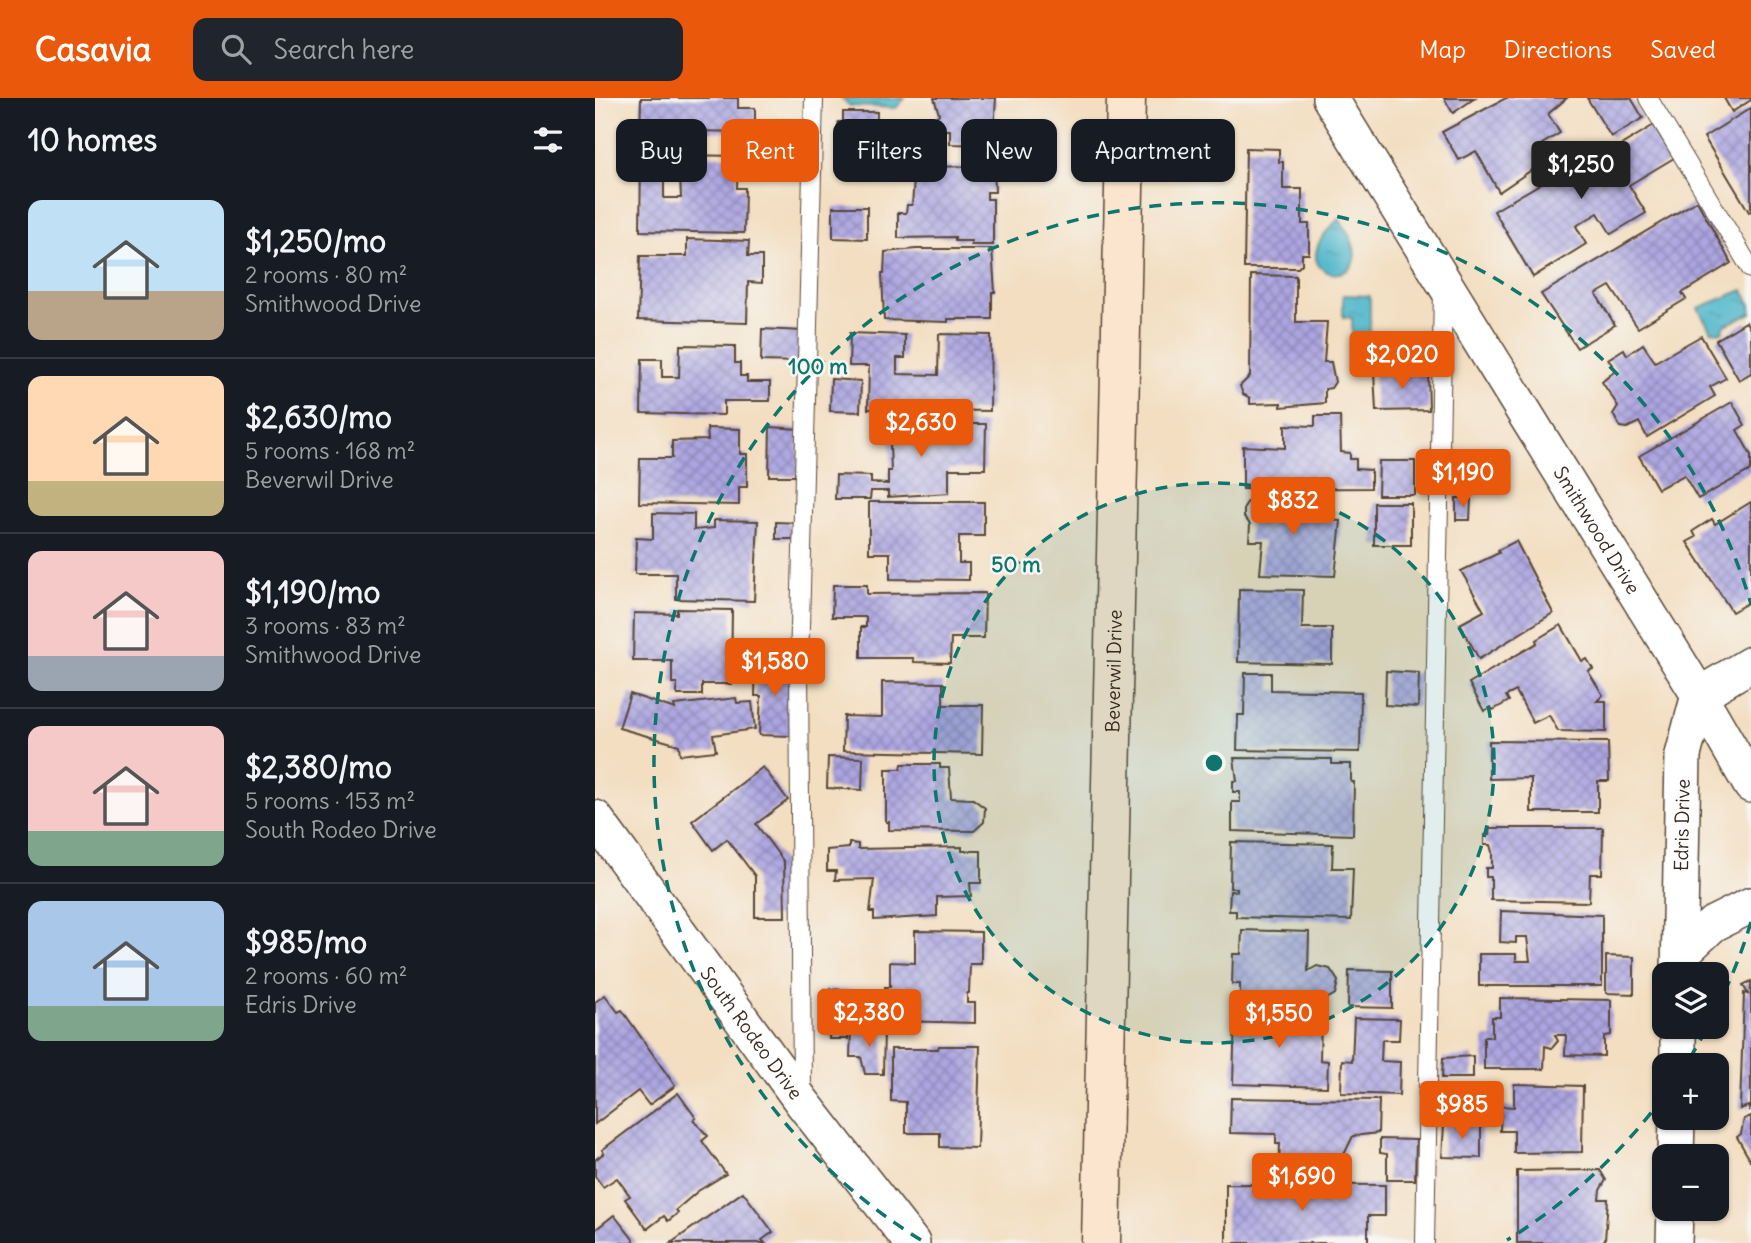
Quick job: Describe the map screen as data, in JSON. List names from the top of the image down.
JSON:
{
  "streets": {
    "street": [
      "Smithwood Drive",
      "Beverwil Drive",
      "Edris Drive",
      "South Rodeo Drive"
    ]
  },
  "crossings": [
    ["Smithwood Drive", "Edris Drive"]
  ],
  "page": {
    "header": "Casavia",
    "search": "Search here",
    "nav": ["Map", "Directions", "Saved"],
    "heading": "10 homes",
    "chip": [
      "Buy",
      "Rent",
      "Filters",
      "New",
      "Apartment"
    ],
    "price": [
      "$1,250",
      "$2,020",
      "$2,630",
      "$1,190",
      "$832",
      "$1,580",
      "$2,380",
      "$1,550",
      "$985",
      "$1,690"
    ],
    "list": [
      {
        "name": "$1,250/mo",
        "note": "2 rooms · 80 m² · Smithwood Drive"
      },
      {
        "name": "$2,630/mo",
        "note": "5 rooms · 168 m² · Beverwil Drive"
      },
      {
        "name": "$1,190/mo",
        "note": "3 rooms · 83 m² · Smithwood Drive"
      },
      {
        "name": "$2,380/mo",
        "note": "5 rooms · 153 m² · South Rodeo Drive"
      },
      {
        "name": "$985/mo",
        "note": "2 rooms · 60 m² · Edris Drive"
      }
    ],
    "map_buttons": ["+", "−"]
  },
  "rings": ["100 m", "50 m"]
}
